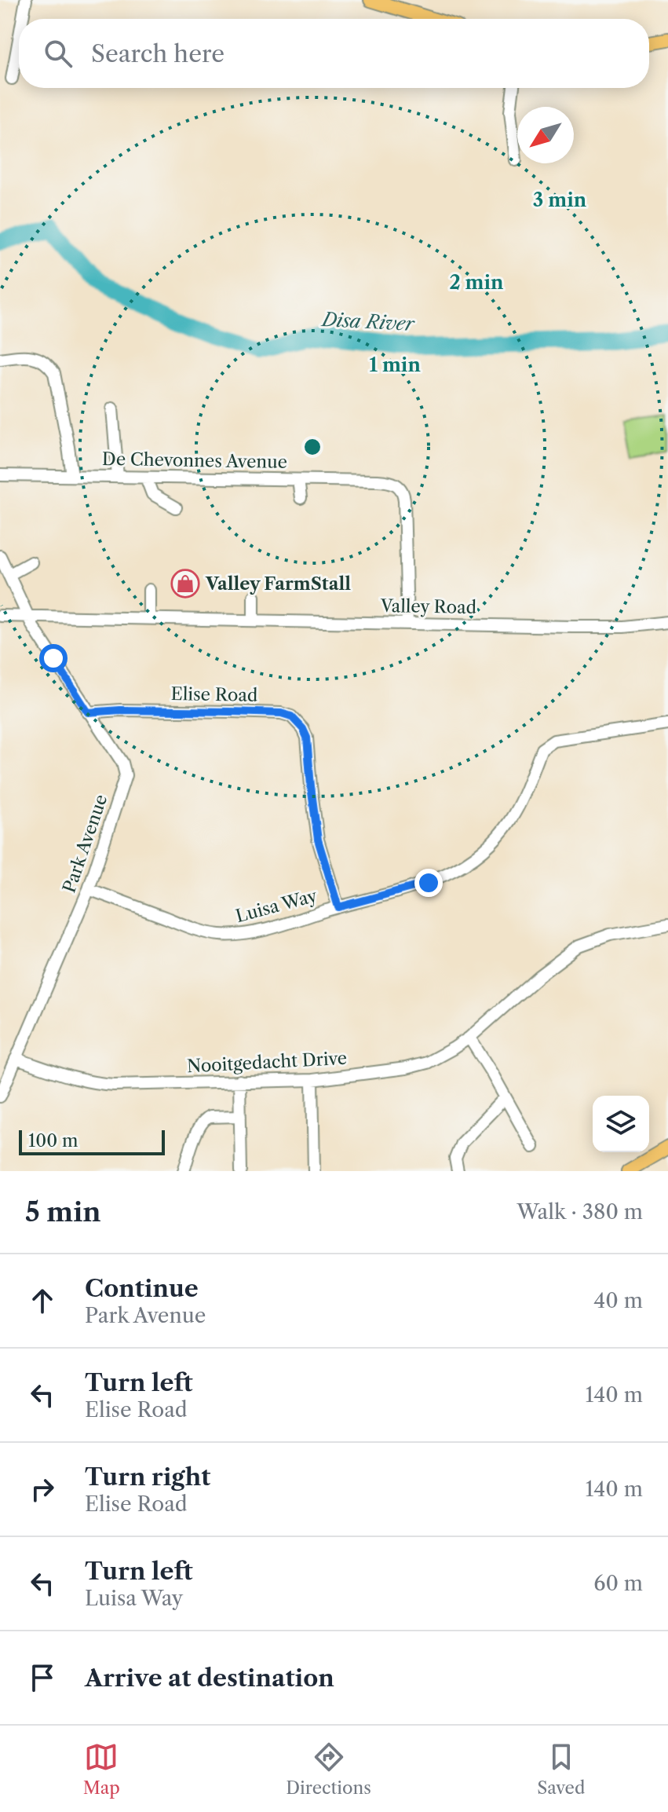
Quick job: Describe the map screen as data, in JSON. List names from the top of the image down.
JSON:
{
  "streets": {
    "street": [
      "De Chevonnes Avenue",
      "Valley Road",
      "Elise Road",
      "Park Avenue",
      "Luisa Way",
      "Nooitgedacht Drive"
    ]
  },
  "crossings": [
    ["De Chevonnes Avenue", "Valley Road"],
    ["Valley Road", "Park Avenue"],
    ["Elise Road", "Park Avenue"],
    ["Elise Road", "Luisa Way"],
    ["Park Avenue", "Luisa Way"],
    ["Park Avenue", "Nooitgedacht Drive"]
  ],
  "water": ["Disa River"],
  "places": {
    "shop": ["Valley FarmStall"]
  },
  "scale_bar": "100 m",
  "north": "bottom left",
  "page": {
    "search": "Search here",
    "scale": "100 m",
    "heading": ["5 min", "Walk · 380 m"],
    "list": [
      ["Continue", "Park Avenue", "40 m"],
      ["Turn left", "Elise Road", "140 m"],
      ["Turn right", "Elise Road", "140 m"],
      ["Turn left", "Luisa Way", "60 m"],
      "Arrive at destination"
    ],
    "nav": ["Map", "Directions", "Saved"]
  },
  "rings": ["3 min", "2 min", "1 min"]
}
